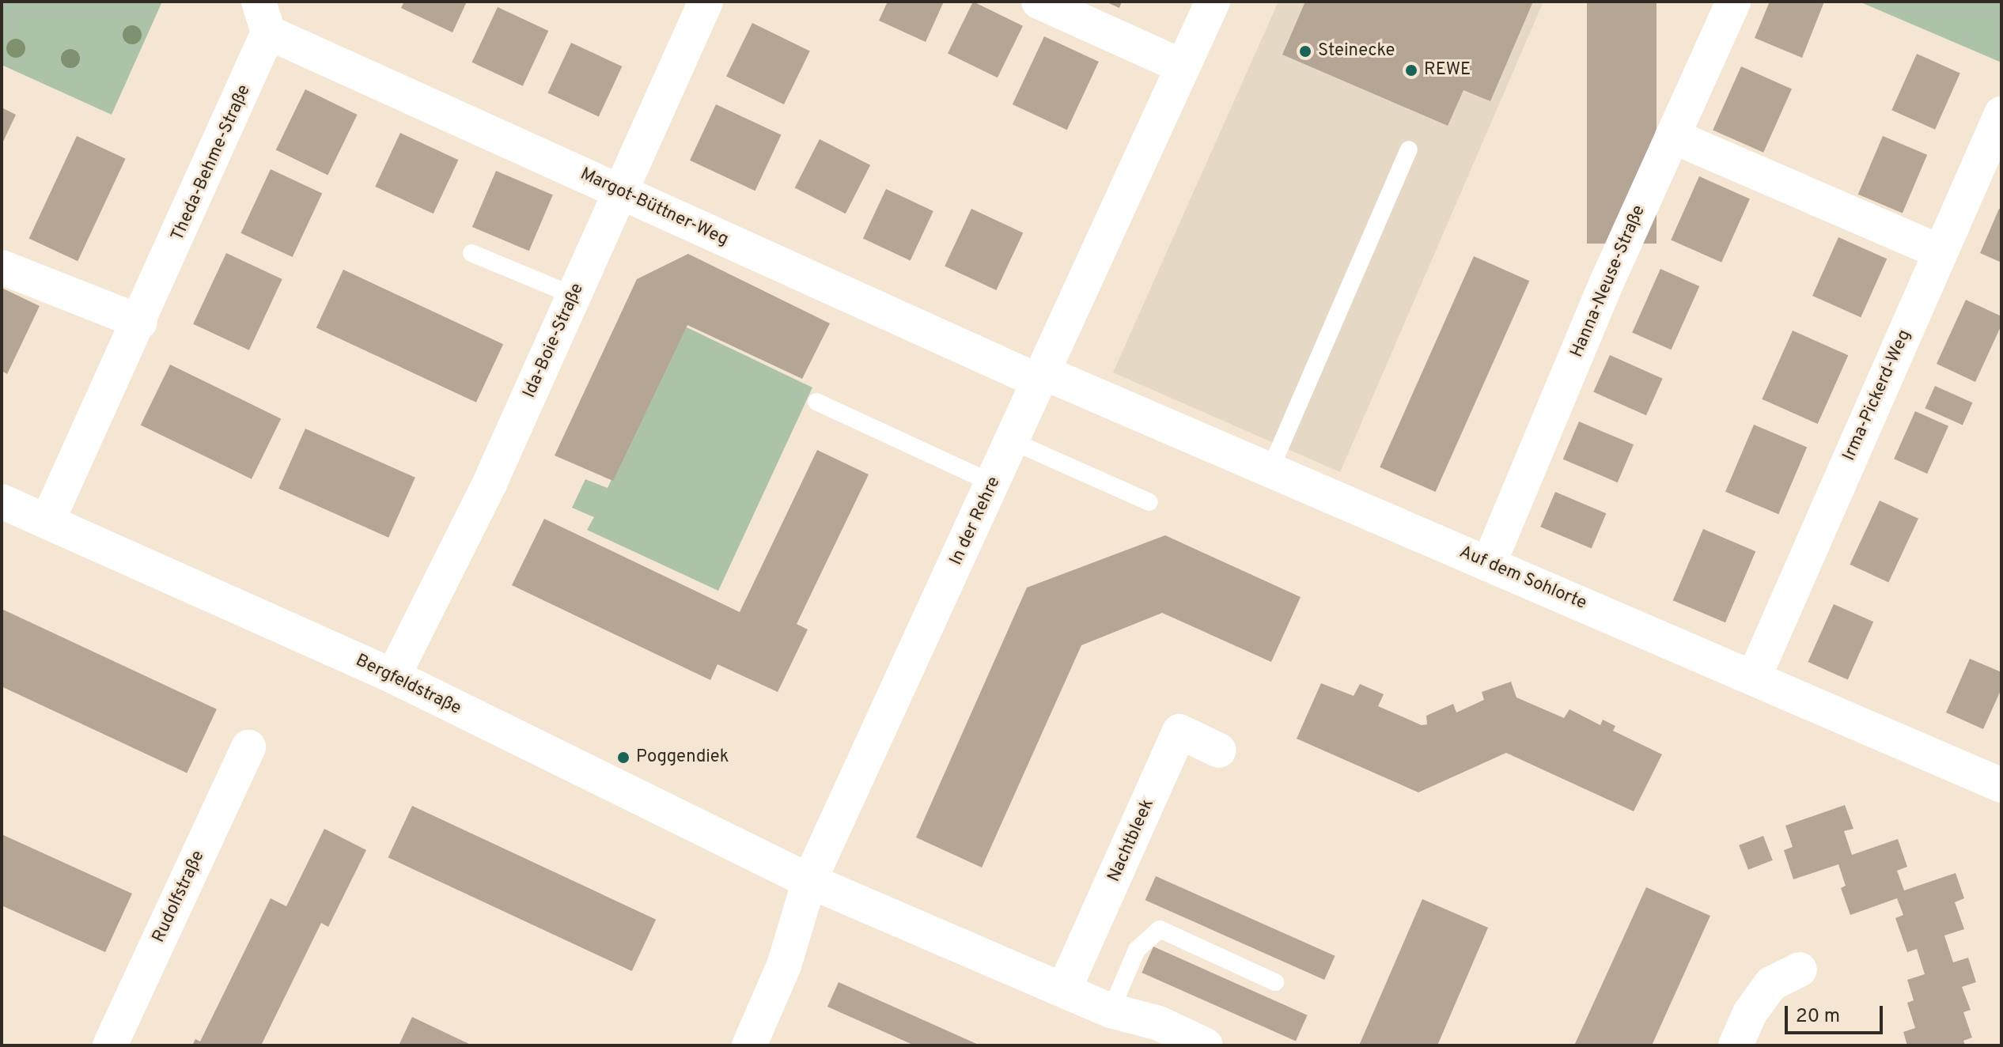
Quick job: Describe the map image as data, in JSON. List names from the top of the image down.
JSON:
{
  "streets": {
    "street": [
      "Theda-Behme-Straße",
      "Margot-Büttner-Weg",
      "Hanna-Neuse-Straße",
      "Ida-Boie-Straße",
      "Irma-Pickerd-Weg",
      "In der Rehre",
      "Auf dem Sohlorte",
      "Bergfeldstraße",
      "Nachtbleek",
      "Rudolfstraße"
    ]
  },
  "crossings": [
    ["Theda-Behme-Straße", "Margot-Büttner-Weg"],
    ["Theda-Behme-Straße", "Bergfeldstraße"],
    ["Margot-Büttner-Weg", "Ida-Boie-Straße"],
    ["Margot-Büttner-Weg", "In der Rehre"],
    ["Margot-Büttner-Weg", "Auf dem Sohlorte"],
    ["Hanna-Neuse-Straße", "Auf dem Sohlorte"],
    ["Ida-Boie-Straße", "Bergfeldstraße"],
    ["Irma-Pickerd-Weg", "Auf dem Sohlorte"],
    ["In der Rehre", "Auf dem Sohlorte"],
    ["In der Rehre", "Bergfeldstraße"]
  ],
  "places": ["Steinecke", "REWE", "Poggendiek"],
  "scale_bar": "20 m"
}
